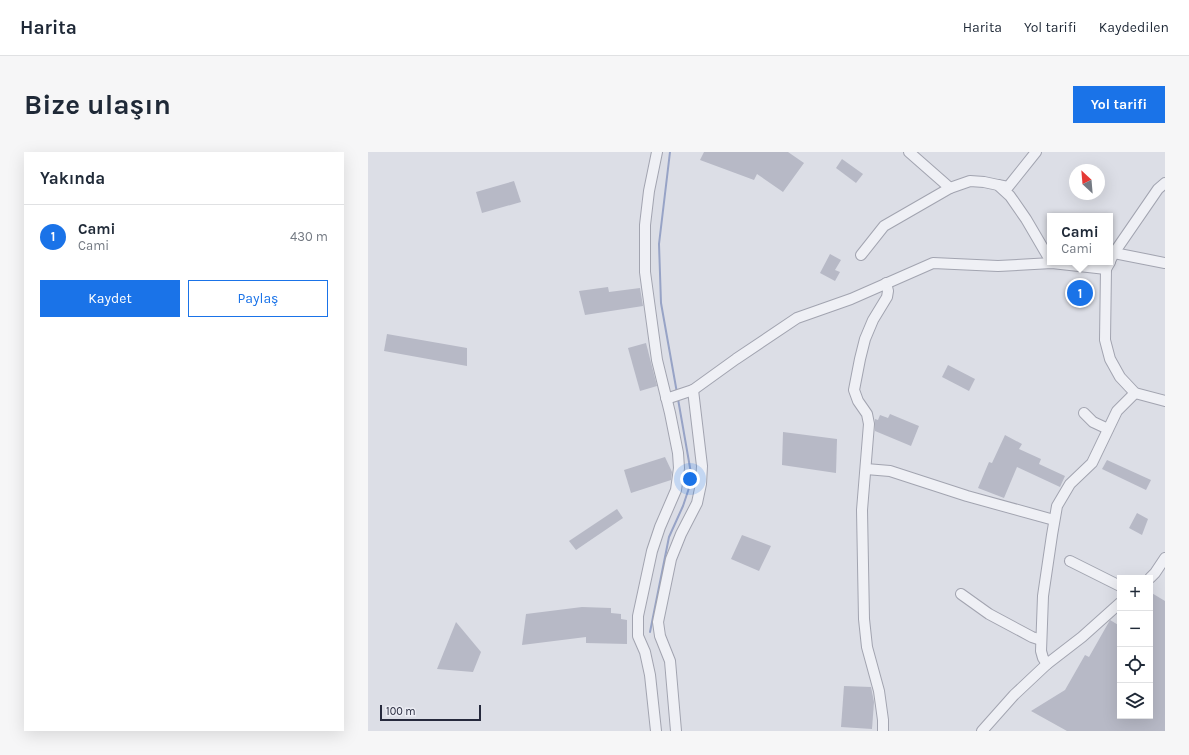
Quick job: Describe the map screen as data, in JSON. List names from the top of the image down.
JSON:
{
  "scale_bar": "100 m",
  "north": "top left",
  "page": {
    "header": "Harita",
    "nav": ["Harita", "Yol tarifi", "Kaydedilen"],
    "buttons": [
      "Yol tarifi",
      ["Kaydet", "Paylaş"]
    ],
    "title": "Bize ulaşın",
    "heading": "Yakında",
    "list": [
      {
        "mark": "1",
        "name": "Cami",
        "note": "Cami",
        "value": "430 m"
      }
    ],
    "popup": ["Cami", "Cami"],
    "pins": "1",
    "map_buttons": ["+", "−"],
    "scale": "100 m"
  }
}
